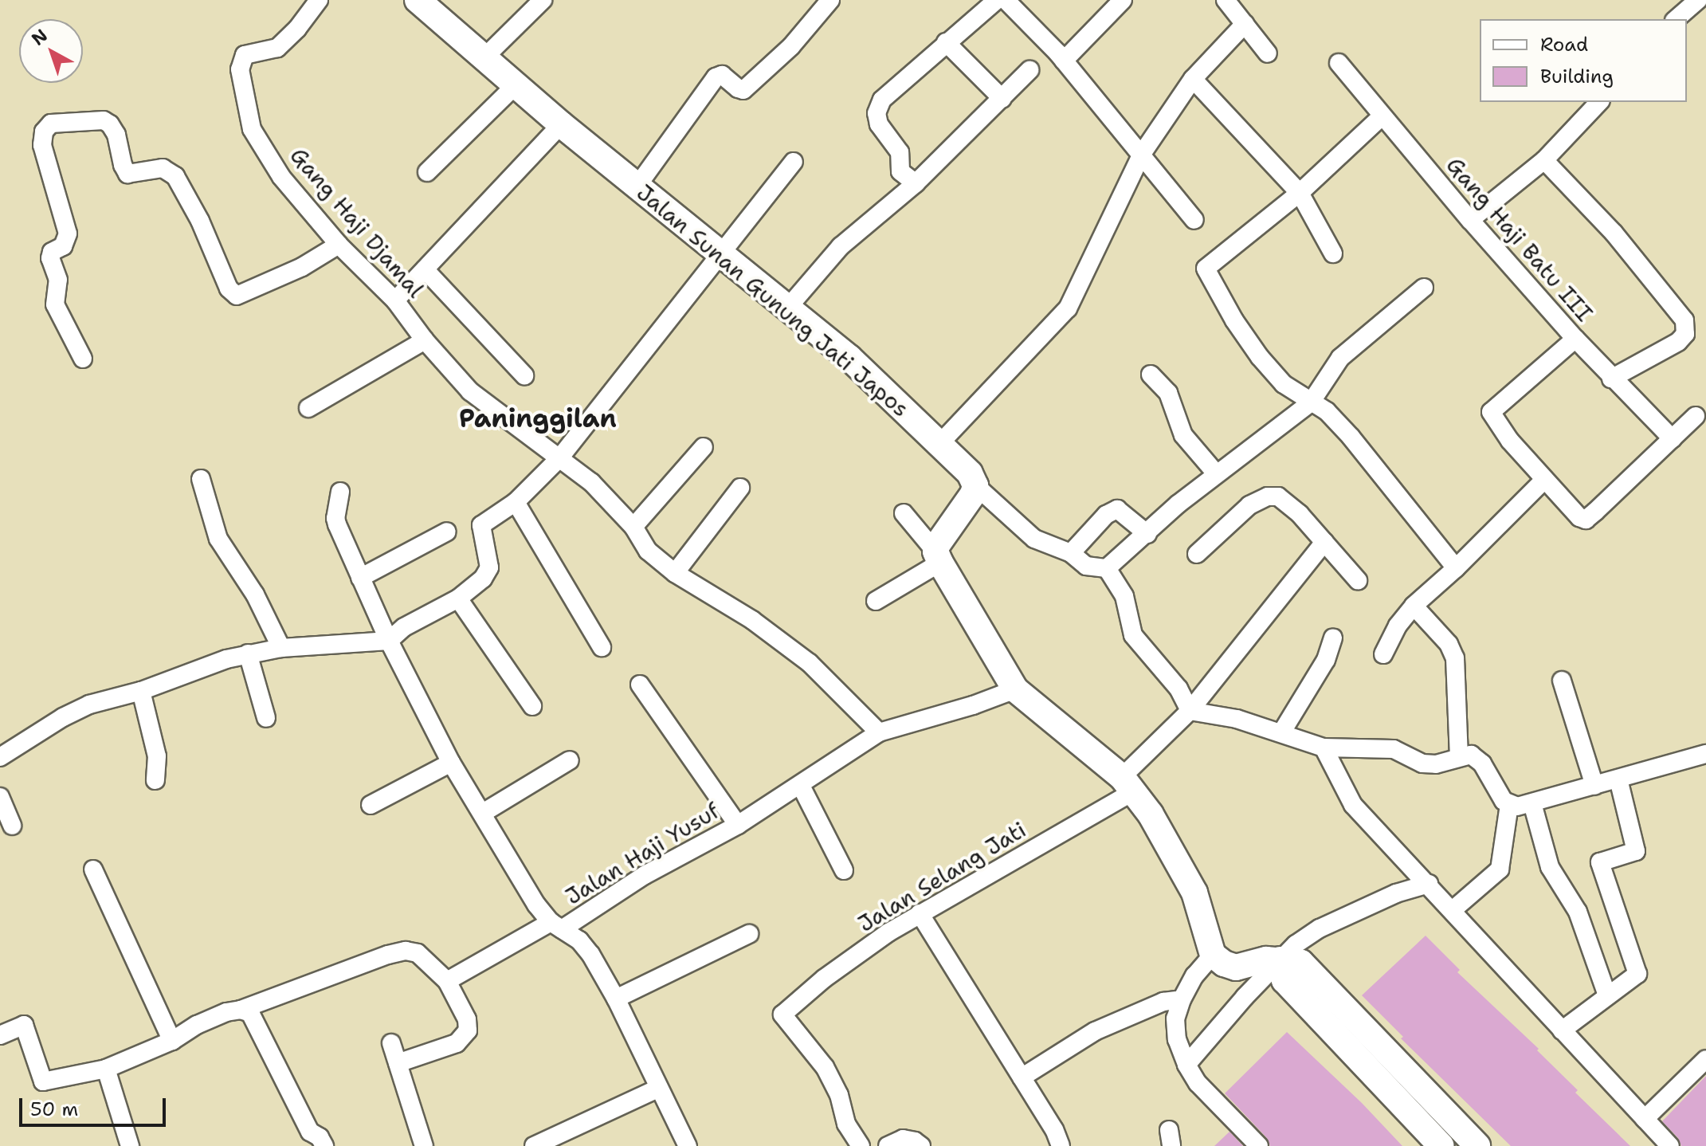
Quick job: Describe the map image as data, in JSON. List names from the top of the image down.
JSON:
{
  "streets": {
    "street": [
      "Gang Haji Djamal",
      "Gang Haji Batu III",
      "Jalan Sunan Gunung Jati Japos",
      "Jalan Haji Yusuf",
      "Jalan Selang Jati"
    ]
  },
  "crossings": [
    ["Gang Haji Djamal", "Jalan Haji Yusuf"]
  ],
  "districts": ["Paninggilan"],
  "legend": ["Road", "Building"],
  "scale_bar": "50 m",
  "north": "top left"
}
